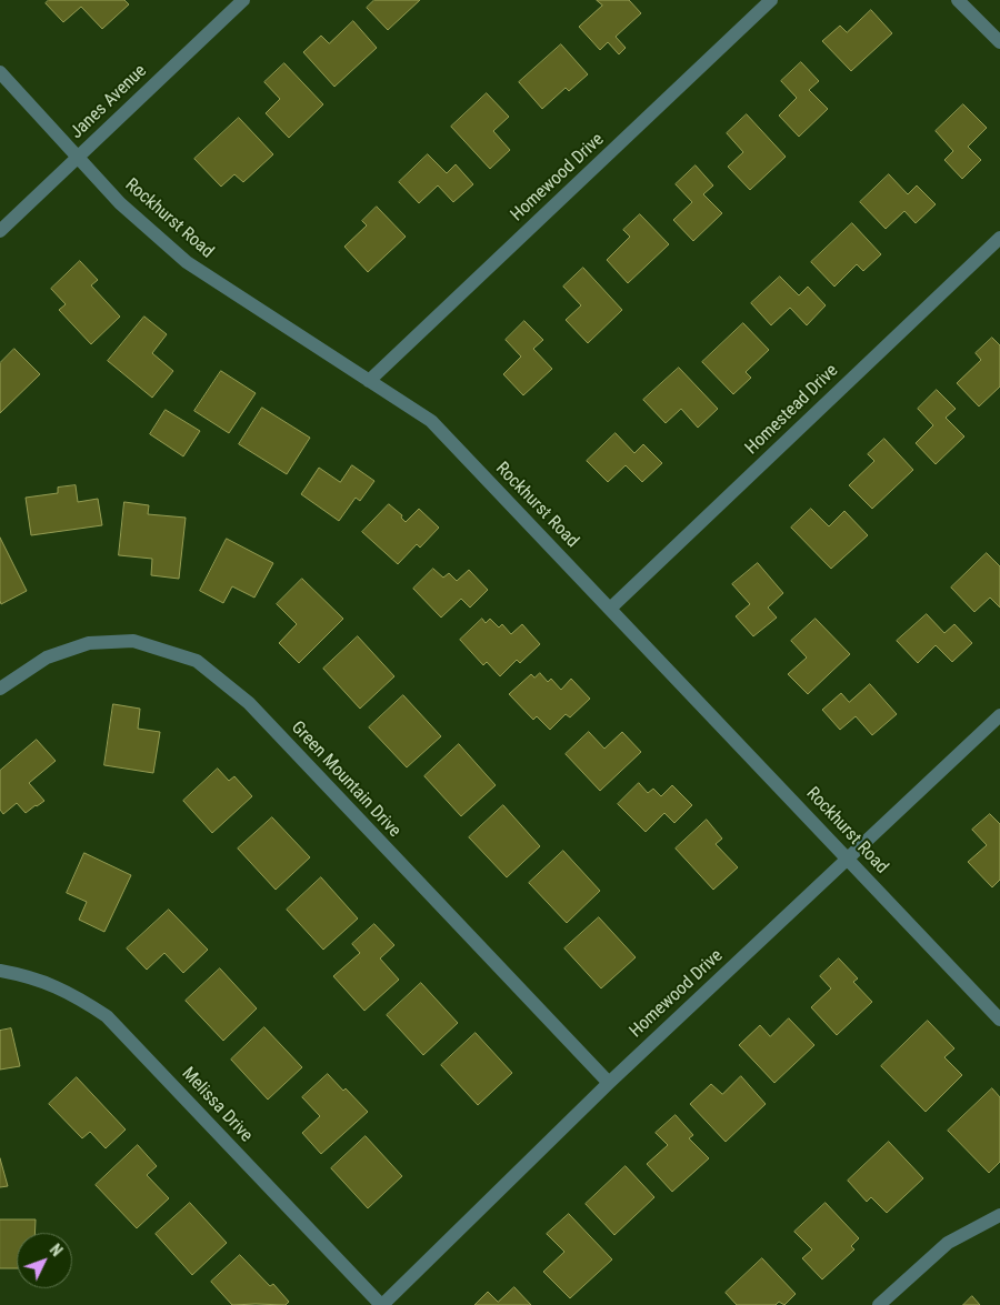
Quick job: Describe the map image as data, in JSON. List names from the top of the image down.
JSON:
{
  "streets": {
    "street": [
      "Janes Avenue",
      "Homewood Drive",
      "Rockhurst Road",
      "Homestead Drive",
      "Green Mountain Drive",
      "Melissa Drive"
    ]
  },
  "crossings": [
    ["Janes Avenue", "Rockhurst Road"],
    ["Homewood Drive", "Rockhurst Road"],
    ["Homewood Drive", "Green Mountain Drive"],
    ["Homewood Drive", "Melissa Drive"],
    ["Rockhurst Road", "Homestead Drive"]
  ],
  "north": "top right"
}
